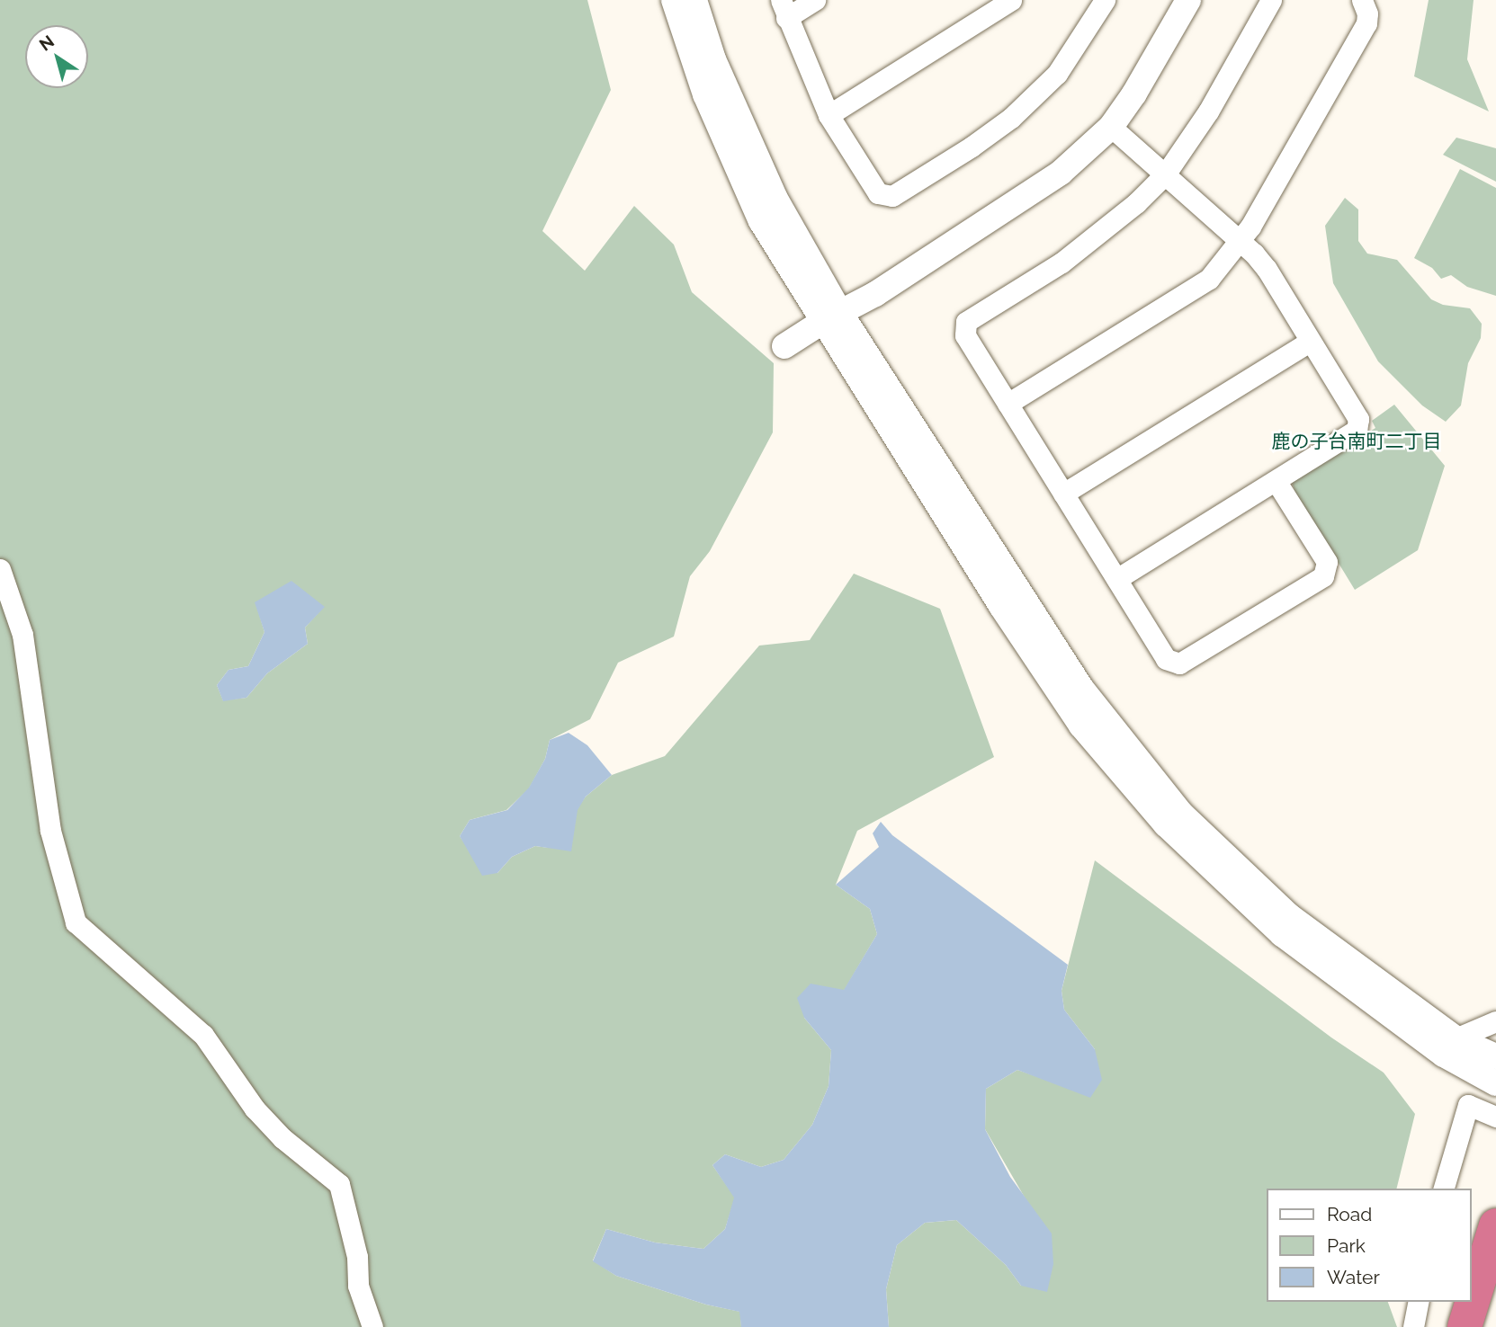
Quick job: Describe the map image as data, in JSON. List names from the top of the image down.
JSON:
{
  "districts": ["鹿の子台南町二丁目"],
  "legend": ["Road", "Park", "Water"],
  "north": "top left"
}
